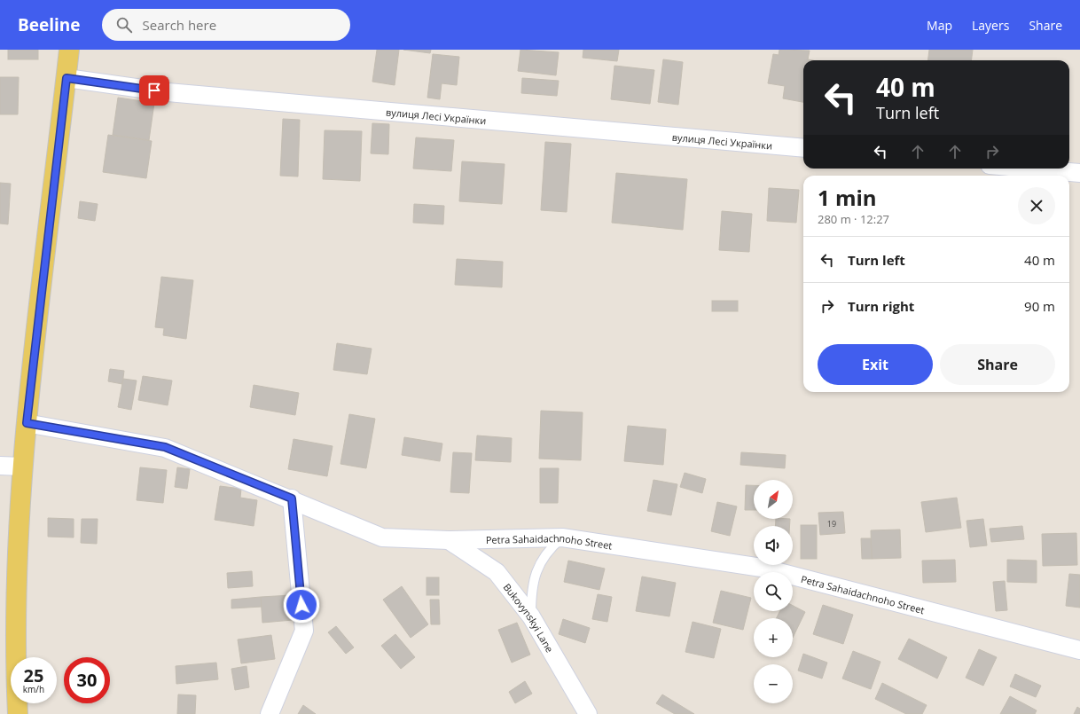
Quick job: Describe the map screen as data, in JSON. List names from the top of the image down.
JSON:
{
  "streets": {
    "street": ["вулиця Лесі Українки", "Petra Sahaidachnoho Street", "Bukovynskyi Lane"]
  },
  "crossings": [
    ["Petra Sahaidachnoho Street", "Bukovynskyi Lane"]
  ],
  "house_numbers": ["19"],
  "north": "top right",
  "page": {
    "header": "Beeline",
    "search": "Search here",
    "nav": ["Map", "Layers", "Share"],
    "turn": ["40 m", "Turn left"],
    "heading": ["1 min", "280 m · 12:27"],
    "list": [
      {
        "name": "Turn left",
        "value": "40 m"
      },
      {
        "name": "Turn right",
        "value": "90 m"
      }
    ],
    "buttons": ["Exit", "Share"],
    "map_buttons": ["+", "−"],
    "speed": "25 km/h",
    "limit": "30"
  }
}
